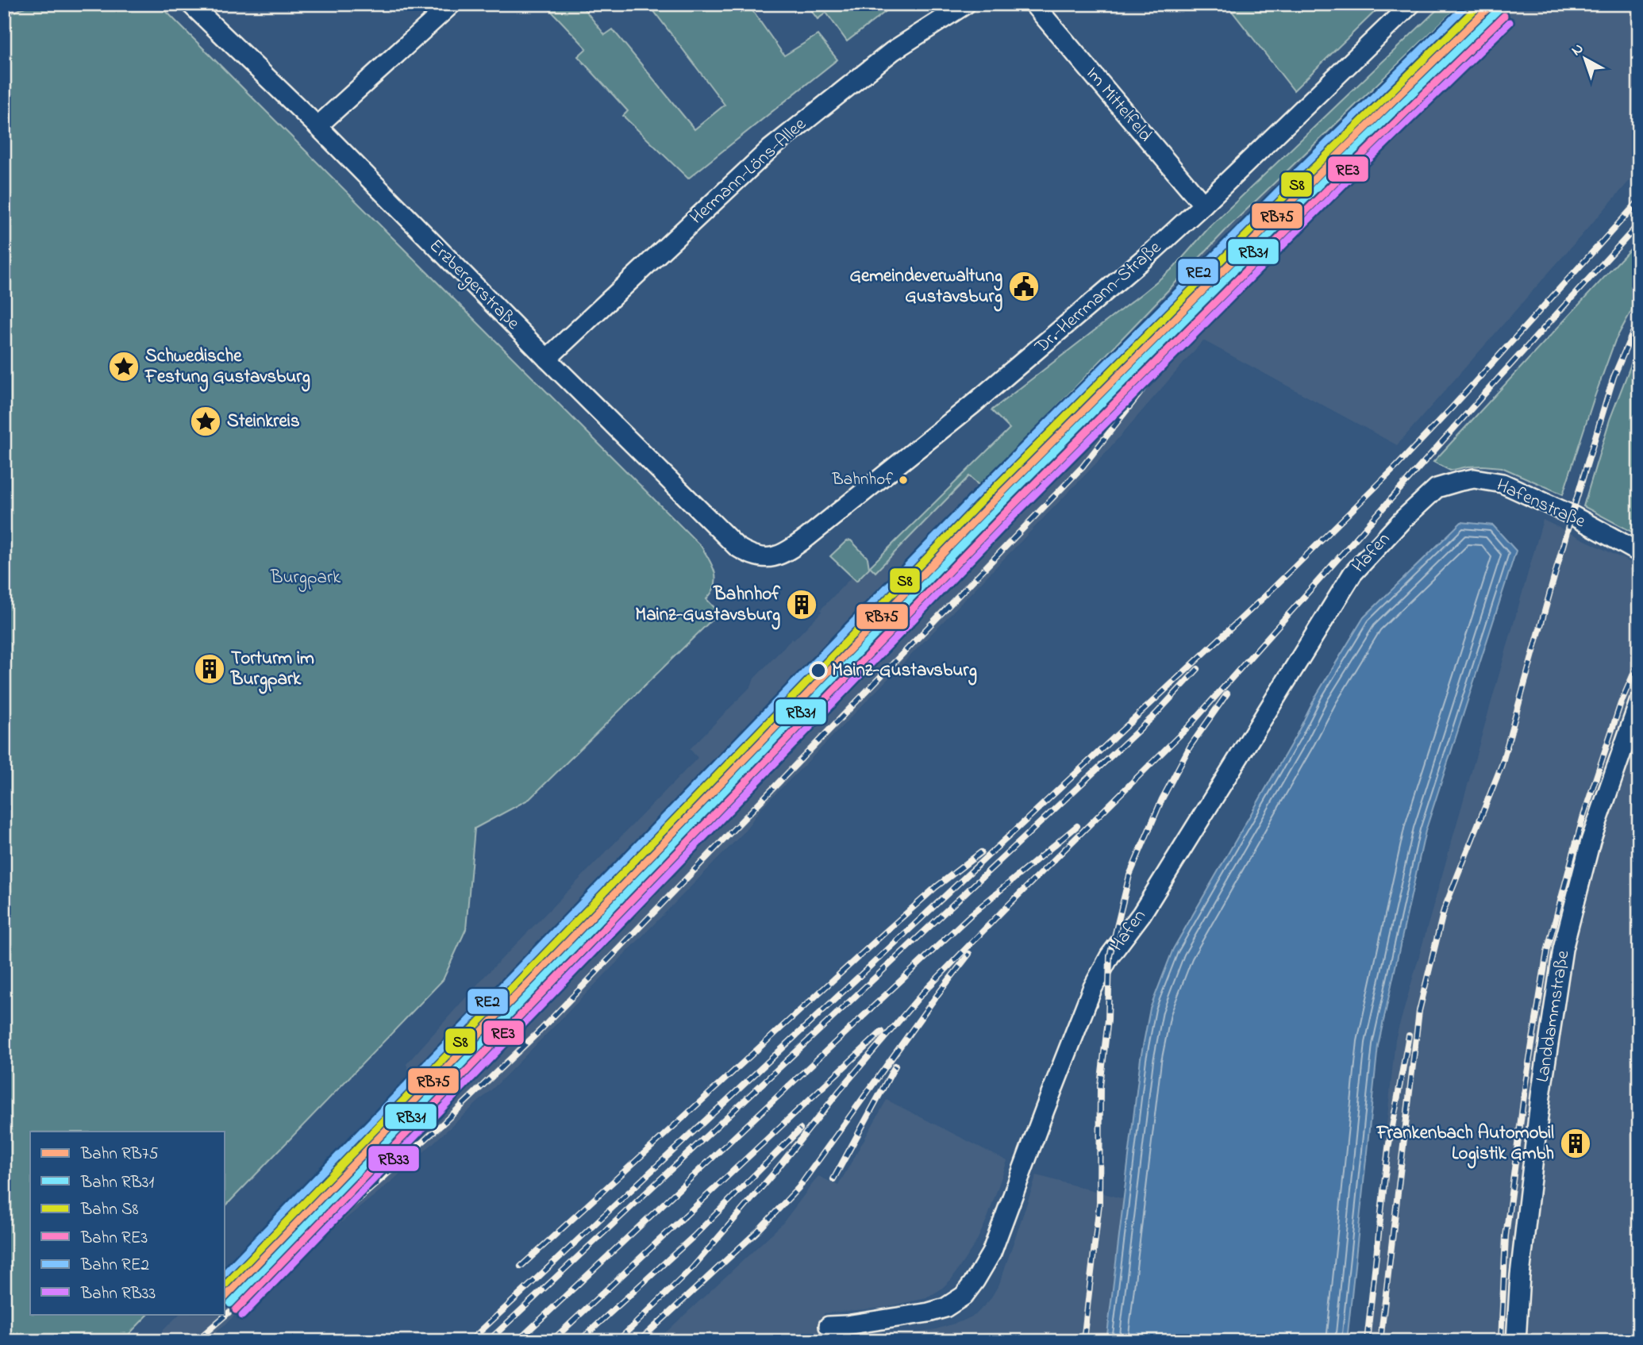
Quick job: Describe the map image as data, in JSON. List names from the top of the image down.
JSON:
{
  "streets": {
    "street": [
      "Im Mittelfeld",
      "Hermann-Löns-Allee",
      "Erzbergerstraße",
      "Dr.-Herrmann-Straße",
      "Hafenstraße",
      "Hafen",
      "Landdammstraße"
    ]
  },
  "crossings": [
    ["Im Mittelfeld", "Dr.-Herrmann-Straße"],
    ["Hermann-Löns-Allee", "Erzbergerstraße"],
    ["Erzbergerstraße", "Dr.-Herrmann-Straße"],
    ["Hafenstraße", "Hafen"]
  ],
  "parks": ["Burgpark"],
  "places": {
    "public building": ["Gemeindeverwaltung Gustavsburg"],
    "place": ["Schwedische Festung Gustavsburg", "Steinkreis"],
    "other": ["Bahnhof", "Mainz-Gustavsburg"],
    "building": ["Bahnhof Mainz-Gustavsburg", "Torturm im Burgpark", "Frankenbach Automobil Logistik Gmbh"]
  },
  "lines": [
    "rail line RB75",
    "rail line S8",
    "rail line RE2",
    "rail line RB31",
    "rail line RE3",
    "rail line RB33"
  ],
  "legend": [
    "Bahn RB75",
    "Bahn RB31",
    "Bahn S8",
    "Bahn RE3",
    "Bahn RE2",
    "Bahn RB33"
  ],
  "north": "top left"
}
